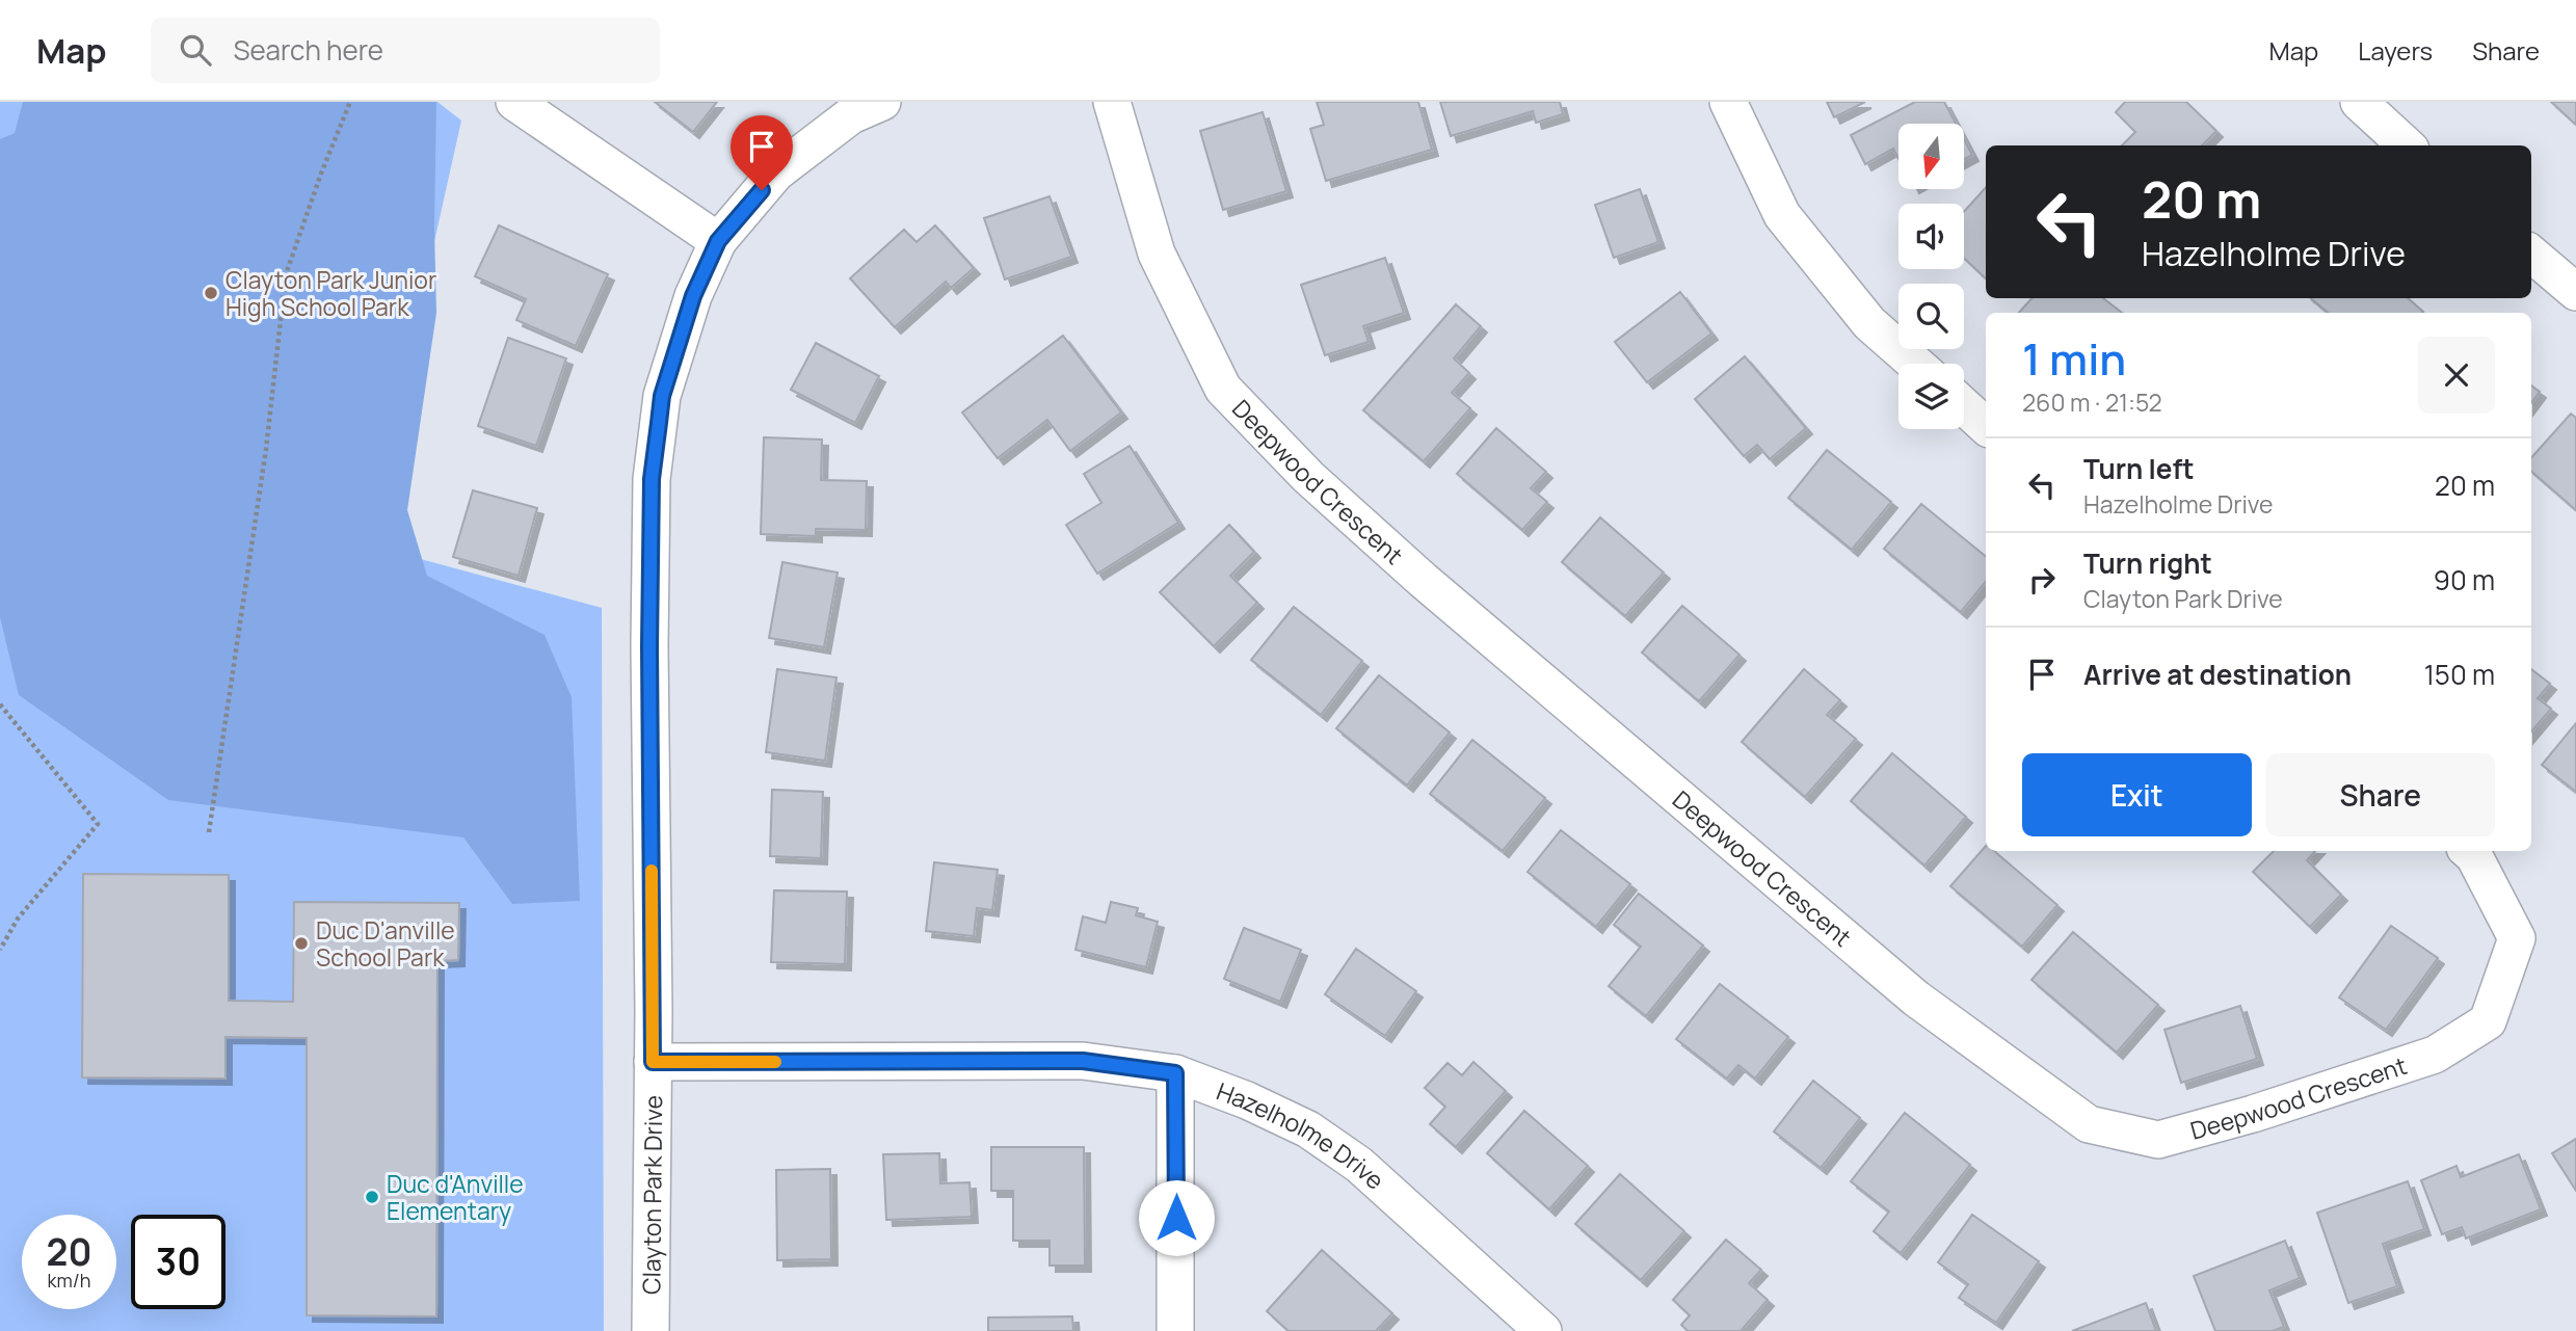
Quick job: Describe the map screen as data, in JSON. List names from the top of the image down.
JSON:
{
  "streets": {
    "street": ["Deepwood Crescent", "Hazelholme Drive", "Clayton Park Drive"]
  },
  "crossings": [
    ["Hazelholme Drive", "Clayton Park Drive"]
  ],
  "places": ["Clayton Park Junior High School Park", "Duc D'anville School Park", "Duc d'Anville Elementary"],
  "north": "bottom",
  "page": {
    "header": "Map",
    "search": "Search here",
    "nav": ["Map", "Layers", "Share"],
    "turn": ["20 m", "Hazelholme Drive"],
    "heading": ["1 min", "260 m · 21:52"],
    "list": [
      {
        "name": "Turn left",
        "note": "Hazelholme Drive",
        "value": "20 m"
      },
      {
        "name": "Turn right",
        "note": "Clayton Park Drive",
        "value": "90 m"
      },
      {
        "name": "Arrive at destination",
        "value": "150 m"
      }
    ],
    "buttons": ["Exit", "Share"],
    "speed": "20 km/h",
    "limit": "30"
  }
}
